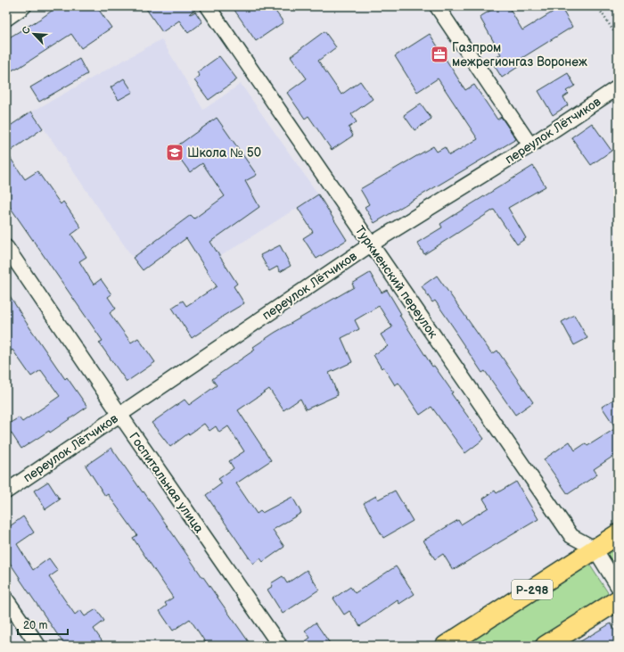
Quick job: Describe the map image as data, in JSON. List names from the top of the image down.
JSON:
{
  "streets": {
    "highway": ["Р-298"],
    "street": ["переулок Лётчиков", "Туркменский переулок", "Госпитальная улица"]
  },
  "crossings": [
    ["переулок Лётчиков", "Туркменский переулок"],
    ["переулок Лётчиков", "Госпитальная улица"],
    ["Туркменский переулок", "Р-298"]
  ],
  "places": {
    "office": ["Газпром межрегионгаз Воронеж"],
    "school or university": ["Школа № 50"]
  },
  "scale_bar": "20 m",
  "north": "top left"
}
